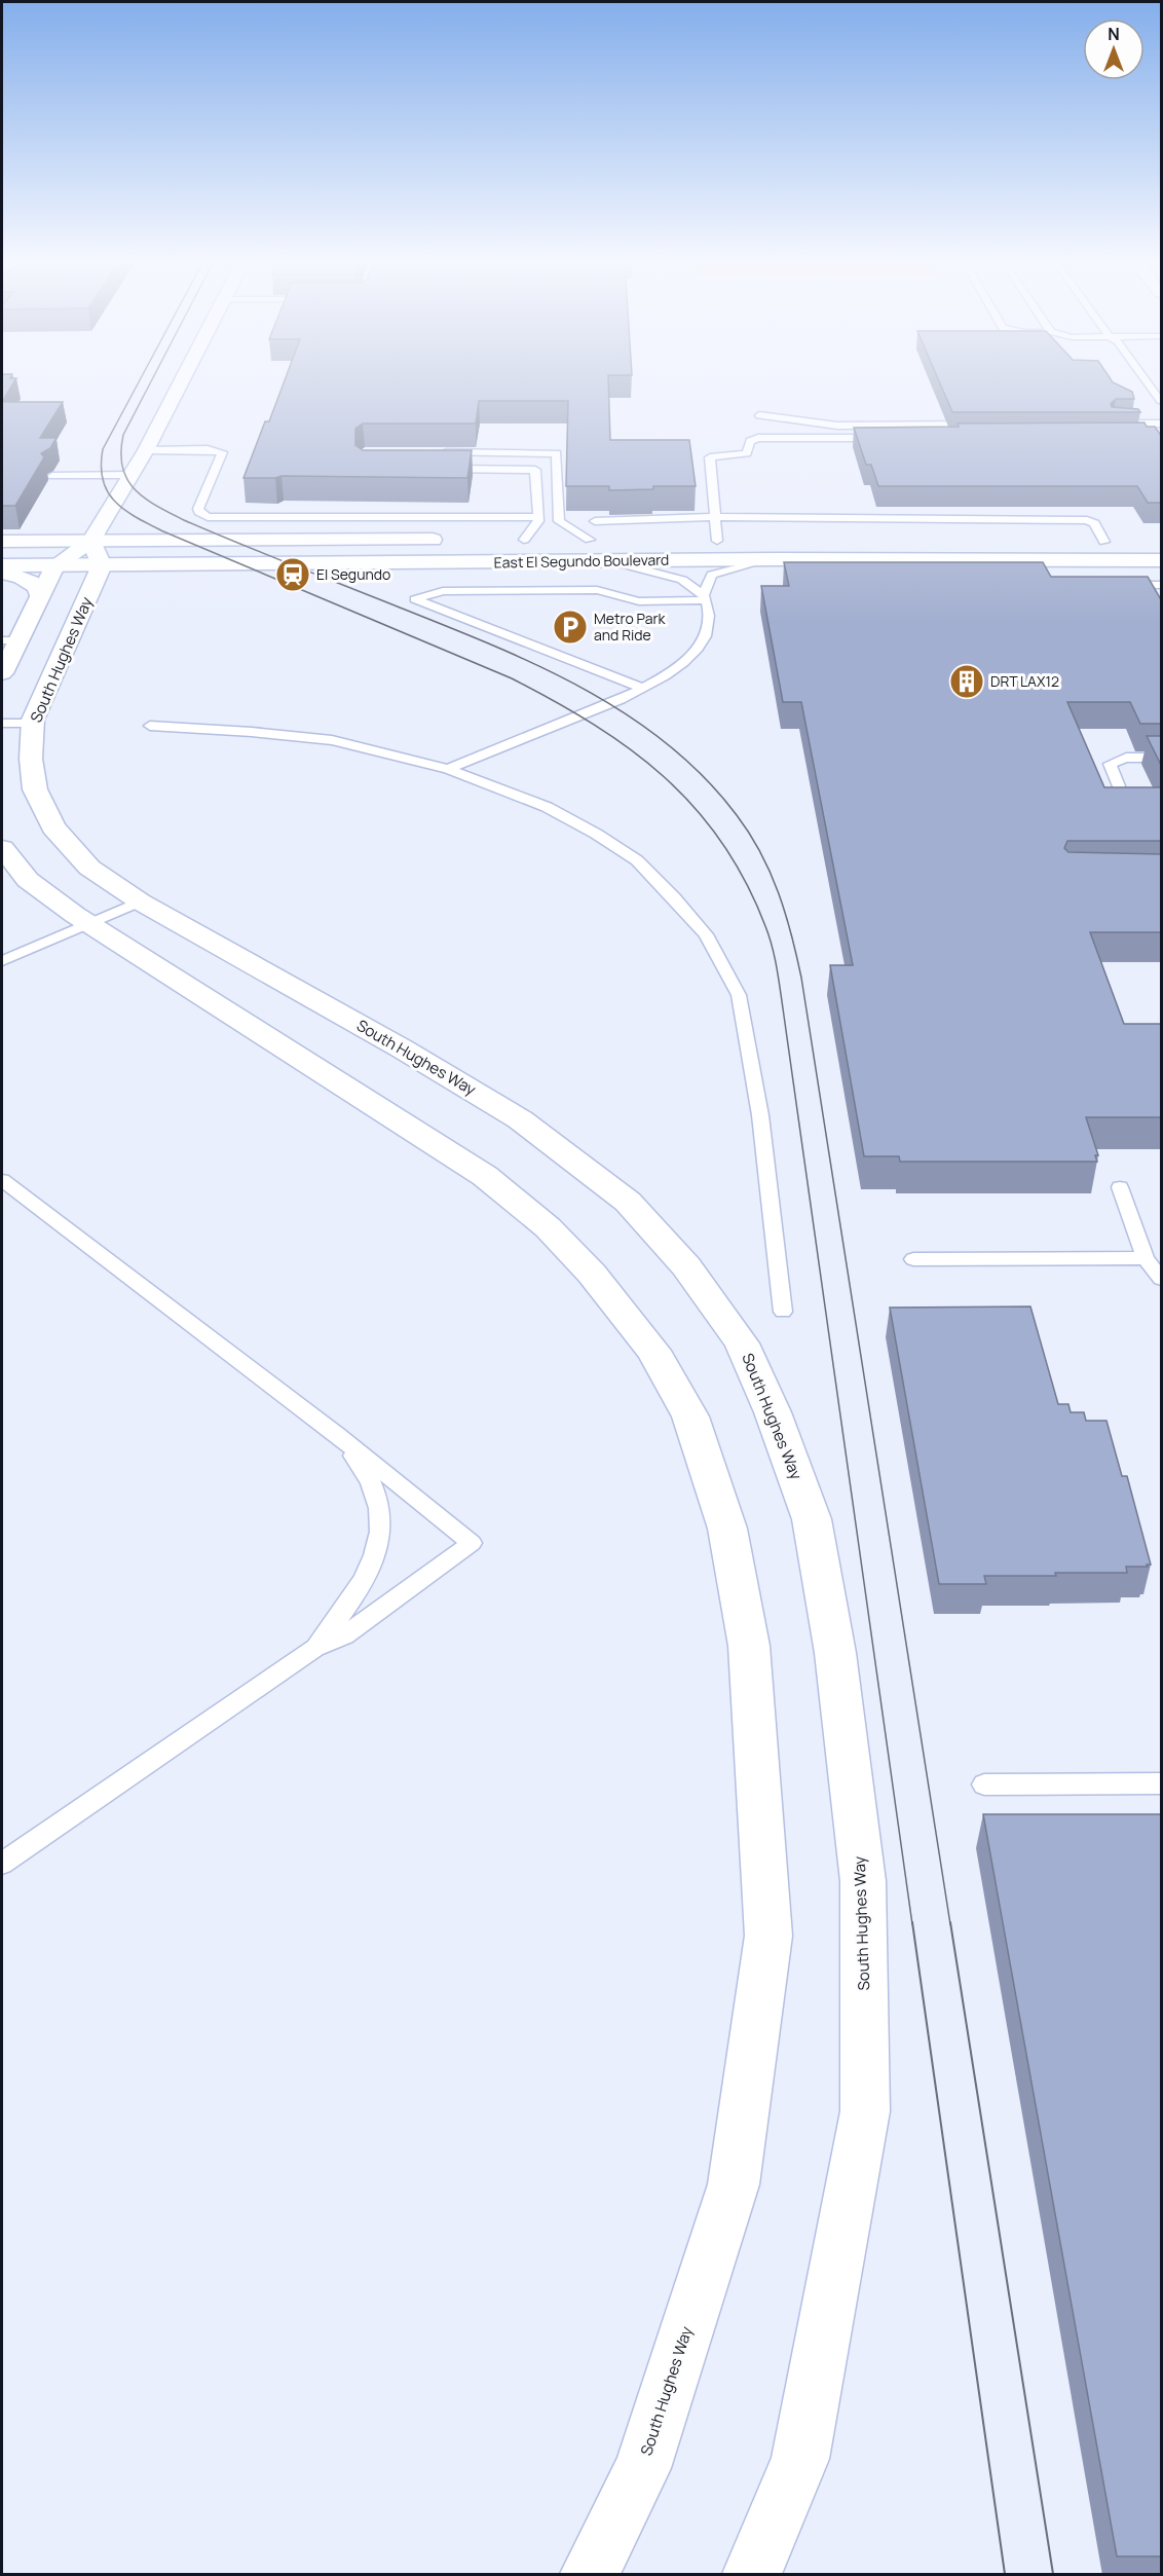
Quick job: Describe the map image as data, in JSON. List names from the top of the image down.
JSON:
{
  "streets": {
    "street": ["East El Segundo Boulevard", "South Hughes Way"]
  },
  "crossings": [
    ["East El Segundo Boulevard", "South Hughes Way"]
  ],
  "places": {
    "station": ["El Segundo"],
    "parking": ["Metro Park and Ride"],
    "building": ["DRT LAX12"]
  },
  "north": "top"
}
